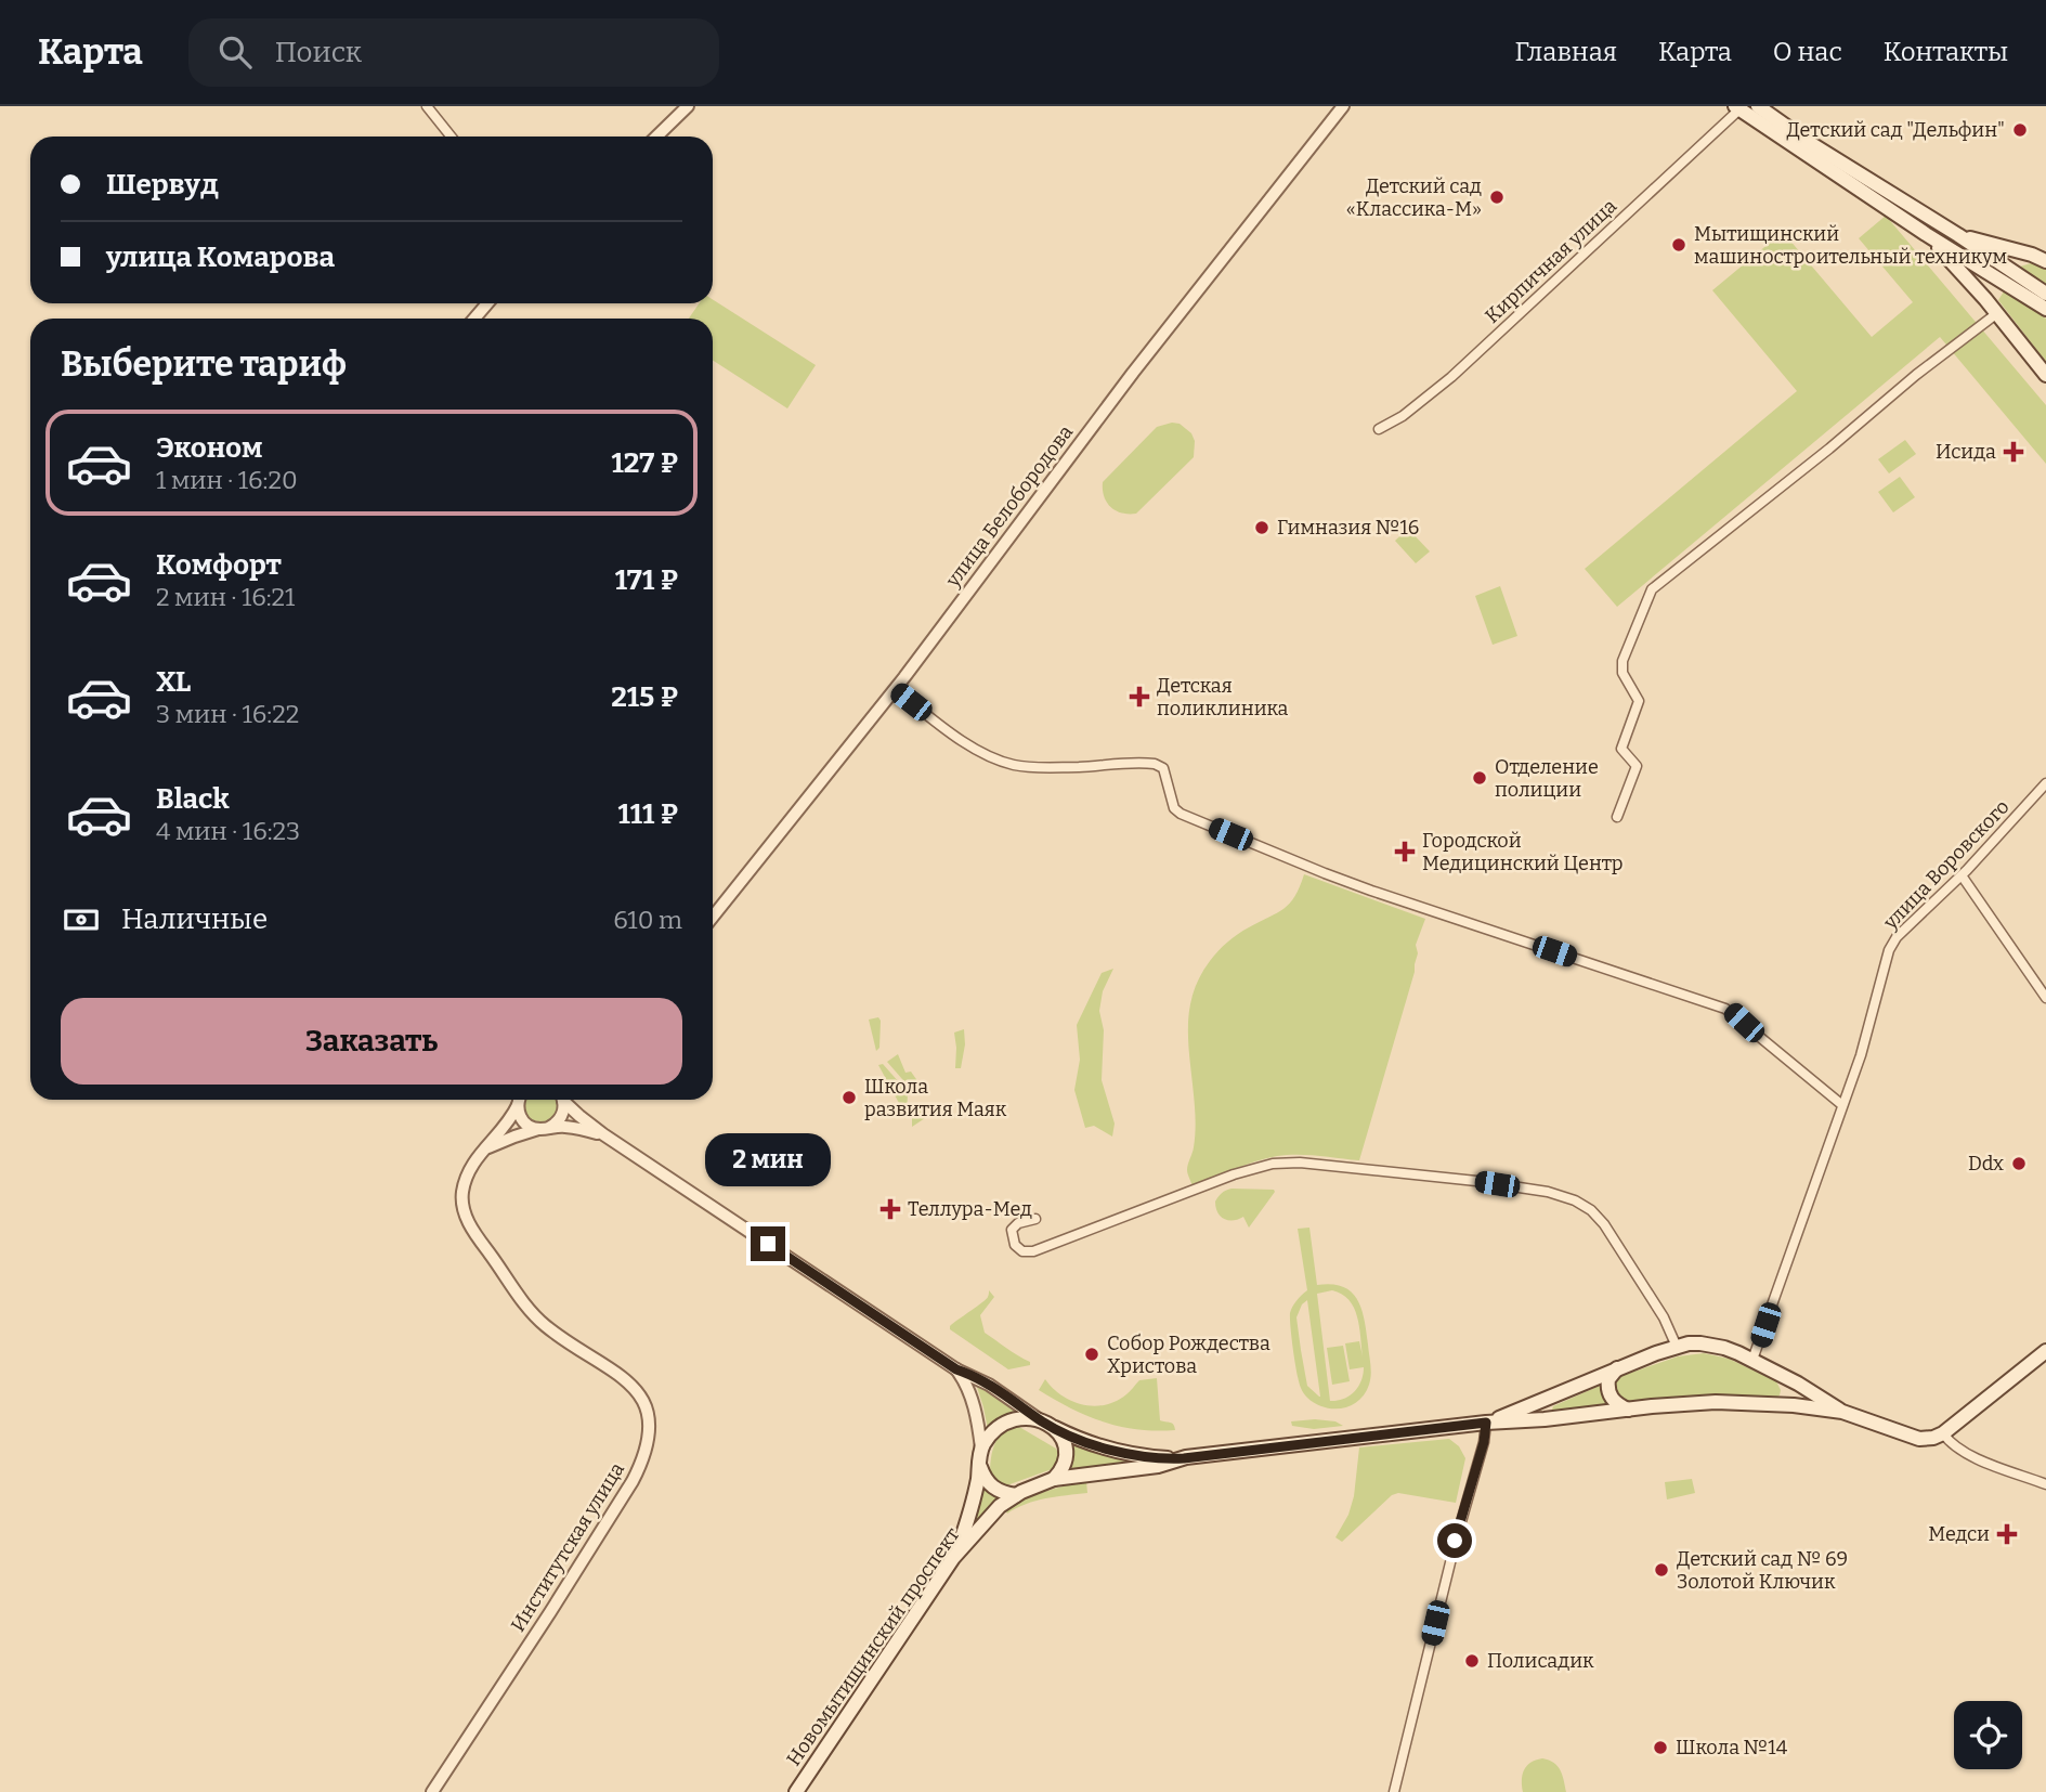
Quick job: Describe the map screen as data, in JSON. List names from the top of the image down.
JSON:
{
  "streets": {
    "main road": ["Новомытищинский проспект"],
    "street": [
      "Кирпичная улица",
      "улица Белобородова",
      "улица Воровского",
      "Институтская улица"
    ]
  },
  "crossings": [
    ["улица Воровского", "Новомытищинский проспект"]
  ],
  "places": {
    "other": [
      "Детский сад \"Дельфин\"",
      "Детский сад «Классика-М»",
      "Мытищинский машиностроительный техникум",
      "Гимназия №16",
      "Отделение полиции",
      "Школа развития Маяк",
      "Ddx",
      "Собор Рождества Христова",
      "Детский сад № 69 Золотой Ключик",
      "Полисадик",
      "Школа №14"
    ],
    "health": [
      "Исида",
      "Детская поликлиника",
      "Городской Медицинский Центр",
      "Теллура-Мед",
      "Медси"
    ]
  },
  "page": {
    "header": "Карта",
    "search": "Поиск",
    "nav": [
      "Главная",
      "Карта",
      "О нас",
      "Контакты"
    ],
    "banner": ["Шервуд", "улица Комарова"],
    "heading": "Выберите тариф",
    "list": [
      {
        "name": "Эконом",
        "note": "1 мин · 16:20",
        "value": "127 ₽"
      },
      {
        "name": "Комфорт",
        "note": "2 мин · 16:21",
        "value": "171 ₽"
      },
      {
        "name": "XL",
        "note": "3 мин · 16:22",
        "value": "215 ₽"
      },
      {
        "name": "Black",
        "note": "4 мин · 16:23",
        "value": "111 ₽"
      }
    ],
    "pay": ["Наличные", "610 m"],
    "buttons": "Заказать",
    "bubble": "2 мин"
  }
}
